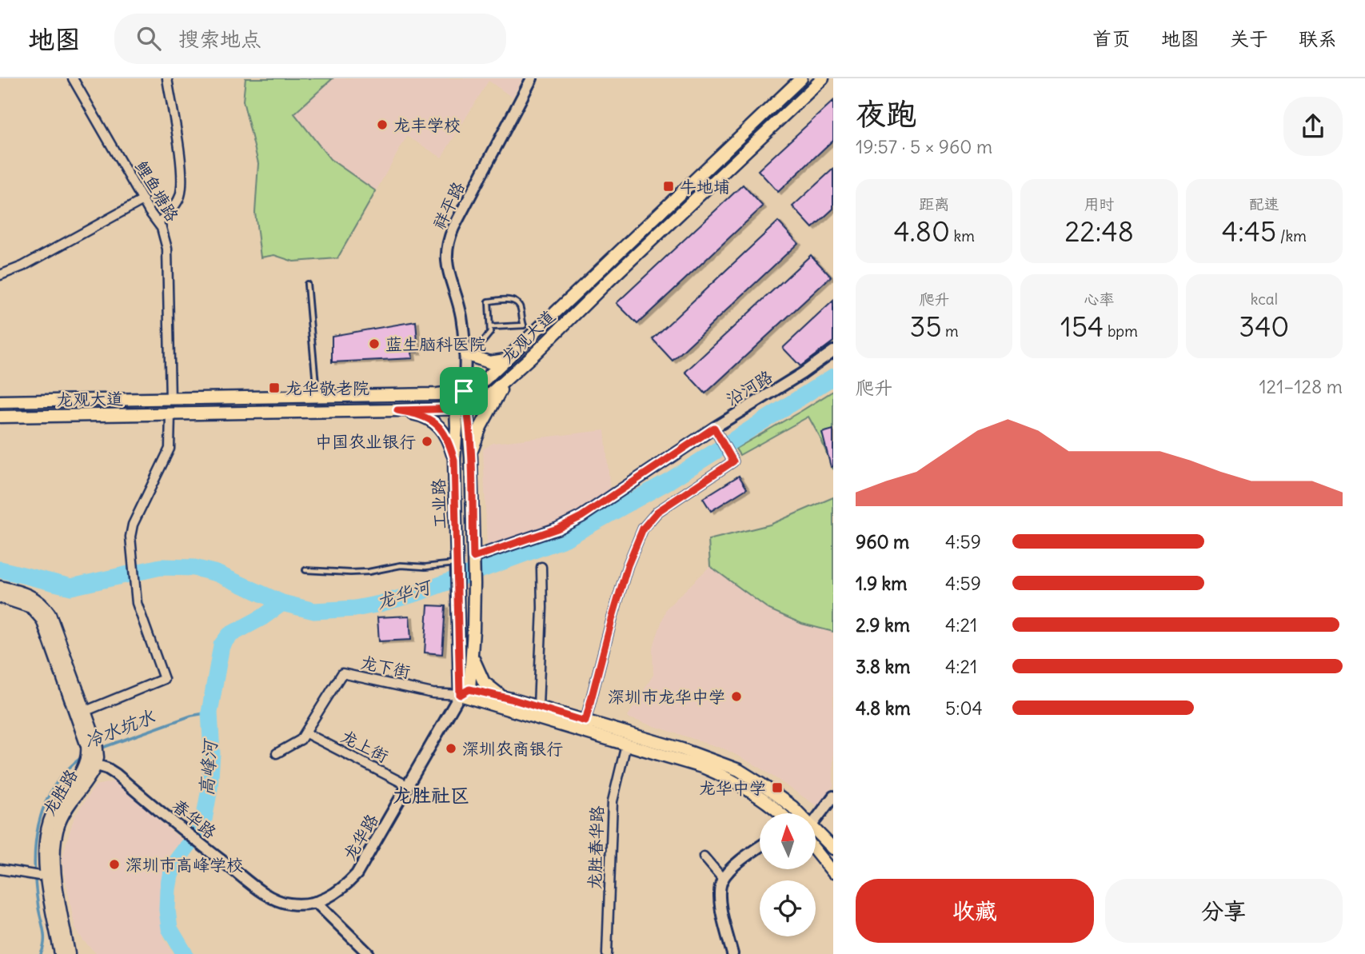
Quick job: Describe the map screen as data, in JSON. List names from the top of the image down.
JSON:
{
  "streets": {
    "main road": ["龙观大道", "工业路", "龙胜路"],
    "street": [
      "鲤鱼塘路",
      "祥平路",
      "沿河路",
      "龙下街",
      "龙上街",
      "春华路",
      "龙华路",
      "龙胜春华路"
    ]
  },
  "crossings": [
    ["鲤鱼塘路", "龙观大道"],
    ["祥平路", "龙观大道"],
    ["祥平路", "工业路"],
    ["龙观大道", "工业路"],
    ["沿河路", "工业路"],
    ["工业路", "龙下街"],
    ["工业路", "龙华路"],
    ["龙下街", "龙上街"],
    ["龙下街", "龙华路"],
    ["龙上街", "龙华路"],
    ["龙胜路", "春华路"],
    ["春华路", "龙华路"]
  ],
  "districts": ["龙胜社区"],
  "water": ["龙华河", "冷水坑水", "高峰河"],
  "places": {
    "other": [
      "龙丰学校",
      "蓝生脑科医院",
      "中国农业银行",
      "深圳市龙华中学",
      "深圳农商银行",
      "深圳市高峰学校"
    ],
    "transit": ["牛地埔", "龙华敬老院", "龙华中学"]
  },
  "north": "top",
  "page": {
    "header": "地图",
    "search": "搜索地点",
    "nav": [
      "首页",
      "地图",
      "关于",
      "联系"
    ],
    "heading": ["夜跑", "19:57 · 5 × 960 m"],
    "stats": [
      ["距离", "4.80 km"],
      ["用时", "22:48"],
      ["配速", "4:45 /km"],
      ["爬升", "35 m"],
      ["心率", "154 bpm"],
      ["kcal", "340"]
    ],
    "chart": ["爬升", "121–128 m"],
    "list": [
      {
        "name": "960 m",
        "note": "4:59"
      },
      {
        "name": "1.9 km",
        "note": "4:59"
      },
      {
        "name": "2.9 km",
        "note": "4:21"
      },
      {
        "name": "3.8 km",
        "note": "4:21"
      },
      {
        "name": "4.8 km",
        "note": "5:04"
      }
    ],
    "buttons": ["收藏", "分享"]
  }
}
